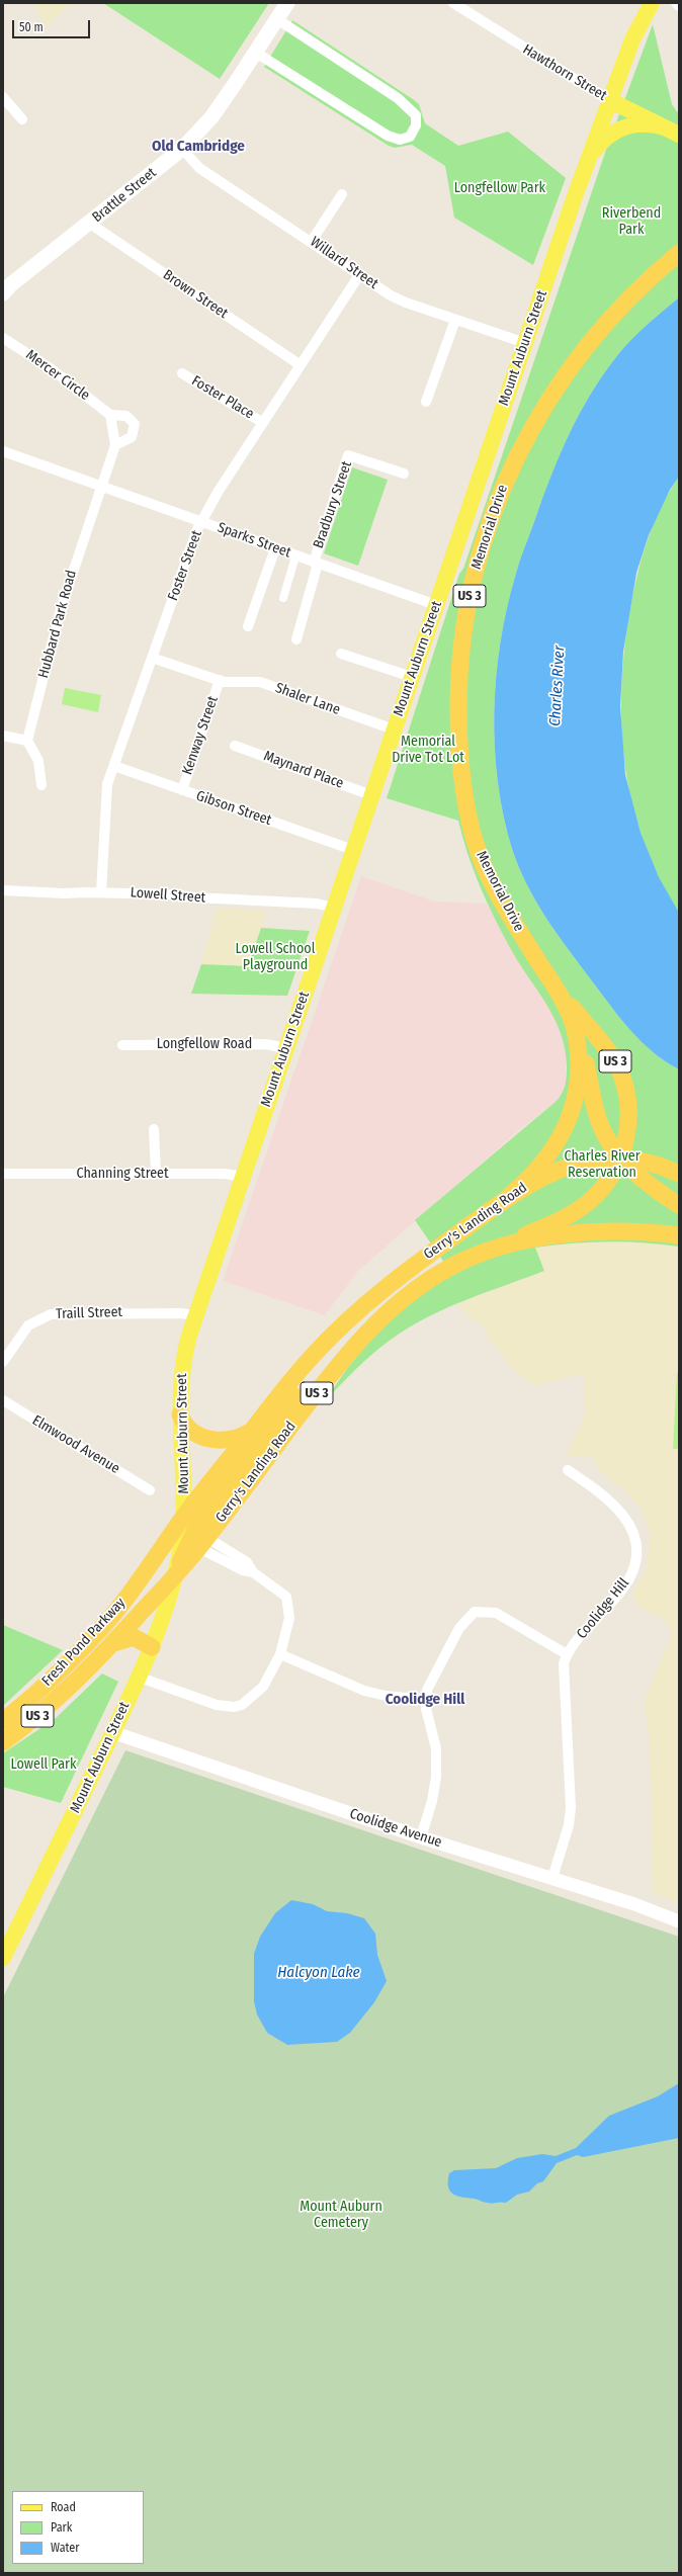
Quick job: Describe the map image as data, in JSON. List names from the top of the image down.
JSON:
{
  "streets": {
    "highway": [
      "Memorial Drive",
      "US 3",
      "Gerry's Landing Road",
      "Fresh Pond Parkway"
    ],
    "main road": ["Hawthorn Street", "Brattle Street", "Mount Auburn Street"],
    "street": [
      "Willard Street",
      "Brown Street",
      "Mercer Circle",
      "Foster Place",
      "Bradbury Street",
      "Sparks Street",
      "Foster Street",
      "Hubbard Park Road",
      "Shaler Lane",
      "Kenway Street",
      "Maynard Place",
      "Gibson Street",
      "Lowell Street",
      "Longfellow Road",
      "Channing Street",
      "Traill Street",
      "Elmwood Avenue",
      "Coolidge Hill",
      "Coolidge Avenue"
    ]
  },
  "crossings": [
    ["Hawthorn Street", "Mount Auburn Street"],
    ["Brattle Street", "Willard Street"],
    ["Brattle Street", "Brown Street"],
    ["Willard Street", "Mount Auburn Street"],
    ["Willard Street", "Foster Street"],
    ["Brown Street", "Foster Street"],
    ["Mount Auburn Street", "Sparks Street"],
    ["Mount Auburn Street", "Shaler Lane"],
    ["Mount Auburn Street", "Maynard Place"],
    ["Mount Auburn Street", "Gibson Street"],
    ["Mount Auburn Street", "Lowell Street"],
    ["Mount Auburn Street", "Longfellow Road"],
    ["Mount Auburn Street", "Channing Street"],
    ["Mount Auburn Street", "Gerry's Landing Road"],
    ["Mount Auburn Street", "Traill Street"],
    ["Mount Auburn Street", "Fresh Pond Parkway"],
    ["Mount Auburn Street", "Coolidge Avenue"],
    ["Foster Place", "Foster Street"],
    ["Bradbury Street", "Sparks Street"],
    ["Memorial Drive", "US 3"],
    ["Sparks Street", "Foster Street"],
    ["Sparks Street", "Hubbard Park Road"],
    ["Foster Street", "Shaler Lane"],
    ["Foster Street", "Gibson Street"],
    ["Foster Street", "Lowell Street"],
    ["US 3", "Gerry's Landing Road"],
    ["Shaler Lane", "Kenway Street"],
    ["Kenway Street", "Gibson Street"],
    ["Gerry's Landing Road", "Fresh Pond Parkway"],
    ["Coolidge Hill", "Coolidge Avenue"]
  ],
  "districts": ["Old Cambridge", "Coolidge Hill"],
  "water": ["Charles River", "Halcyon Lake"],
  "parks": [
    "Longfellow Park",
    "Riverbend Park",
    "Memorial Drive Tot Lot",
    "Lowell School Playground",
    "Charles River Reservation",
    "Lowell Park",
    "Mount Auburn Cemetery"
  ],
  "legend": ["Road", "Park", "Water"],
  "scale_bar": "50 m"
}
